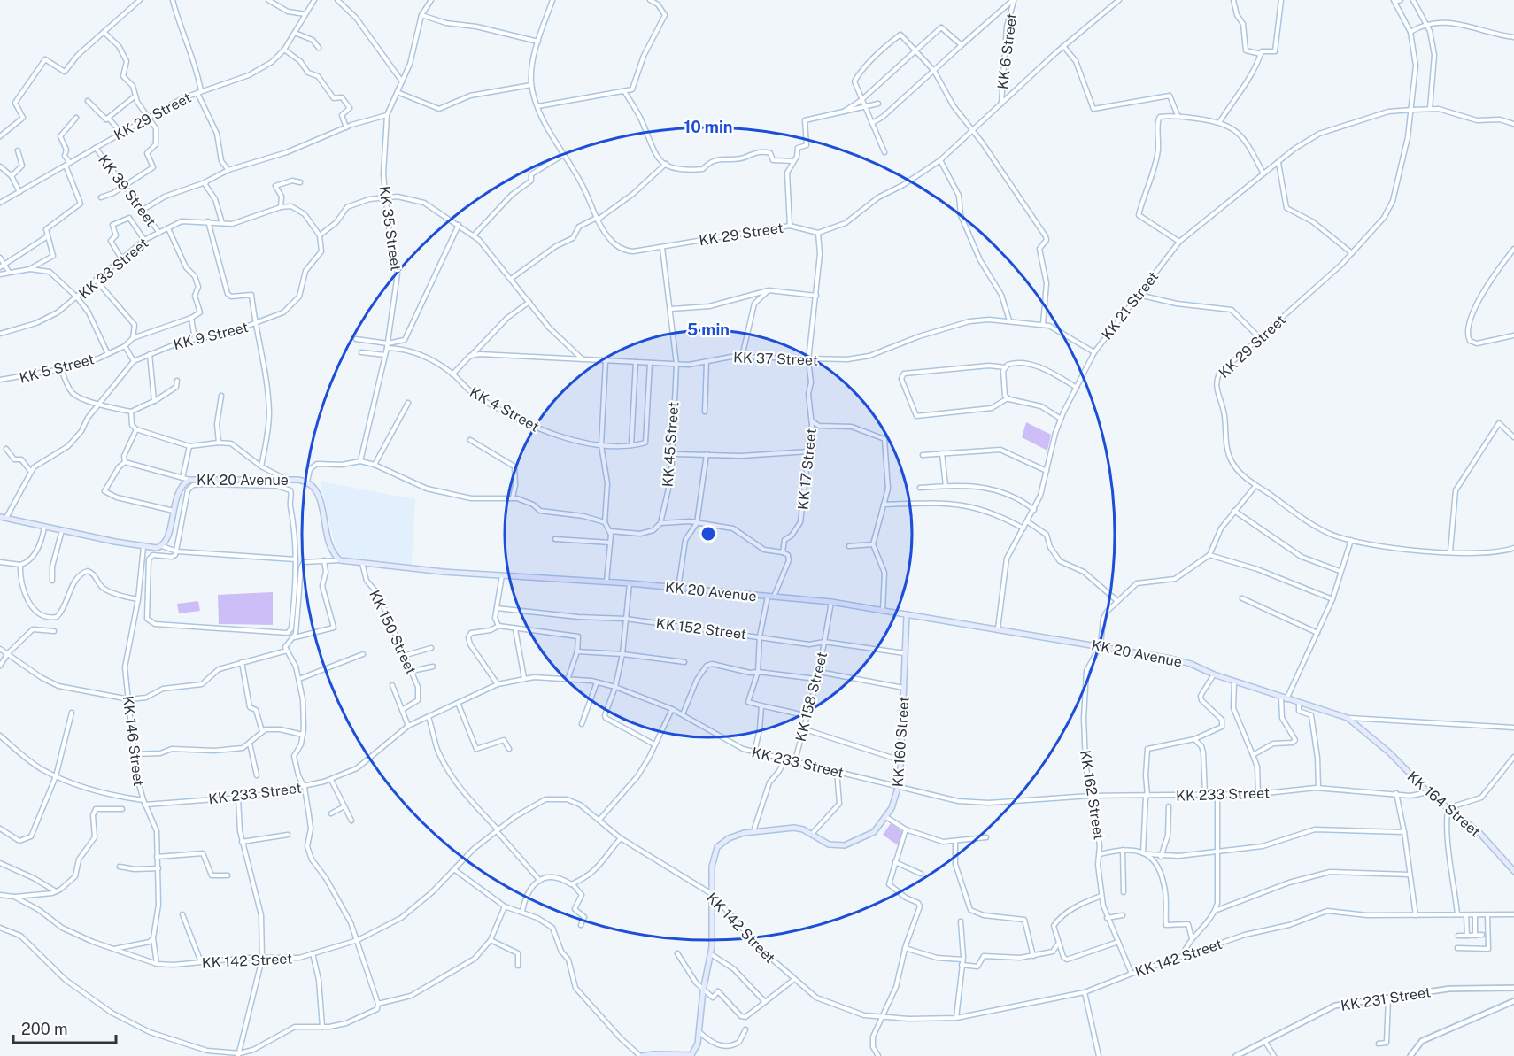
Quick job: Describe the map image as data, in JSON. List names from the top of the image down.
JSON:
{
  "streets": {
    "main road": ["KK 20 Avenue", "KK 160 Street", "KK 164 Street"],
    "street": [
      "KK 6 Street",
      "KK 29 Street",
      "KK 39 Street",
      "KK 35 Street",
      "KK 33 Street",
      "KK 21 Street",
      "KK 9 Street",
      "KK 37 Street",
      "KK 5 Street",
      "KK 4 Street",
      "KK 45 Street",
      "KK 17 Street",
      "KK 152 Street",
      "KK 150 Street",
      "KK 158 Street",
      "KK 146 Street",
      "KK 233 Street",
      "KK 162 Street",
      "KK 142 Street",
      "KK 231 Street"
    ]
  },
  "crossings": [
    ["KK 29 Street", "KK 39 Street"],
    ["KK 29 Street", "KK 21 Street"],
    ["KK 29 Street", "KK 45 Street"],
    ["KK 29 Street", "KK 17 Street"],
    ["KK 39 Street", "KK 33 Street"],
    ["KK 35 Street", "KK 4 Street"],
    ["KK 33 Street", "KK 9 Street"],
    ["KK 21 Street", "KK 37 Street"],
    ["KK 21 Street", "KK 20 Avenue"],
    ["KK 37 Street", "KK 45 Street"],
    ["KK 37 Street", "KK 17 Street"],
    ["KK 20 Avenue", "KK 150 Street"],
    ["KK 20 Avenue", "KK 158 Street"],
    ["KK 20 Avenue", "KK 160 Street"],
    ["KK 20 Avenue", "KK 162 Street"],
    ["KK 20 Avenue", "KK 164 Street"],
    ["KK 152 Street", "KK 158 Street"],
    ["KK 152 Street", "KK 160 Street"],
    ["KK 158 Street", "KK 233 Street"],
    ["KK 146 Street", "KK 233 Street"],
    ["KK 146 Street", "KK 142 Street"],
    ["KK 160 Street", "KK 233 Street"],
    ["KK 160 Street", "KK 142 Street"],
    ["KK 233 Street", "KK 162 Street"],
    ["KK 233 Street", "KK 164 Street"],
    ["KK 162 Street", "KK 142 Street"]
  ],
  "scale_bar": "200 m",
  "rings": ["10 min", "5 min"]
}
